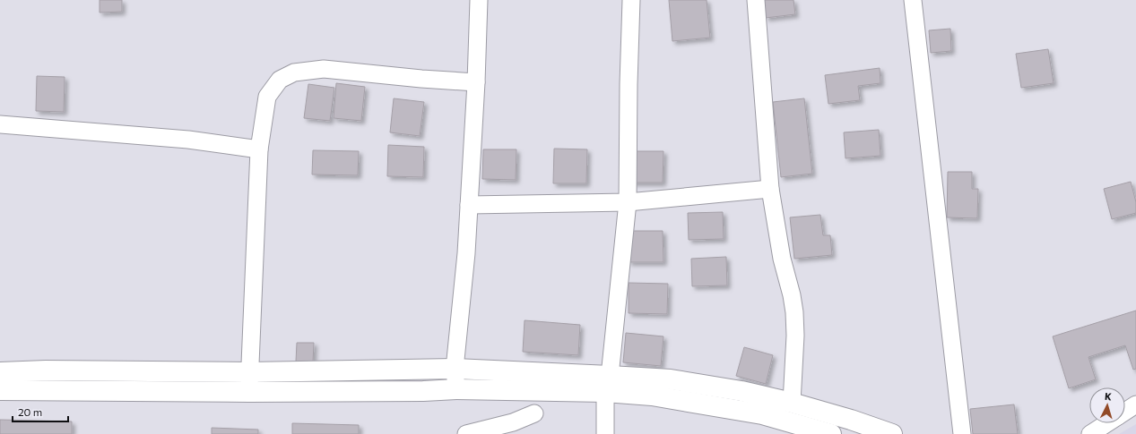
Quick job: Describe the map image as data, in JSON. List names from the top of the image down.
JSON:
{
  "scale_bar": "20 m",
  "north": "top"
}
